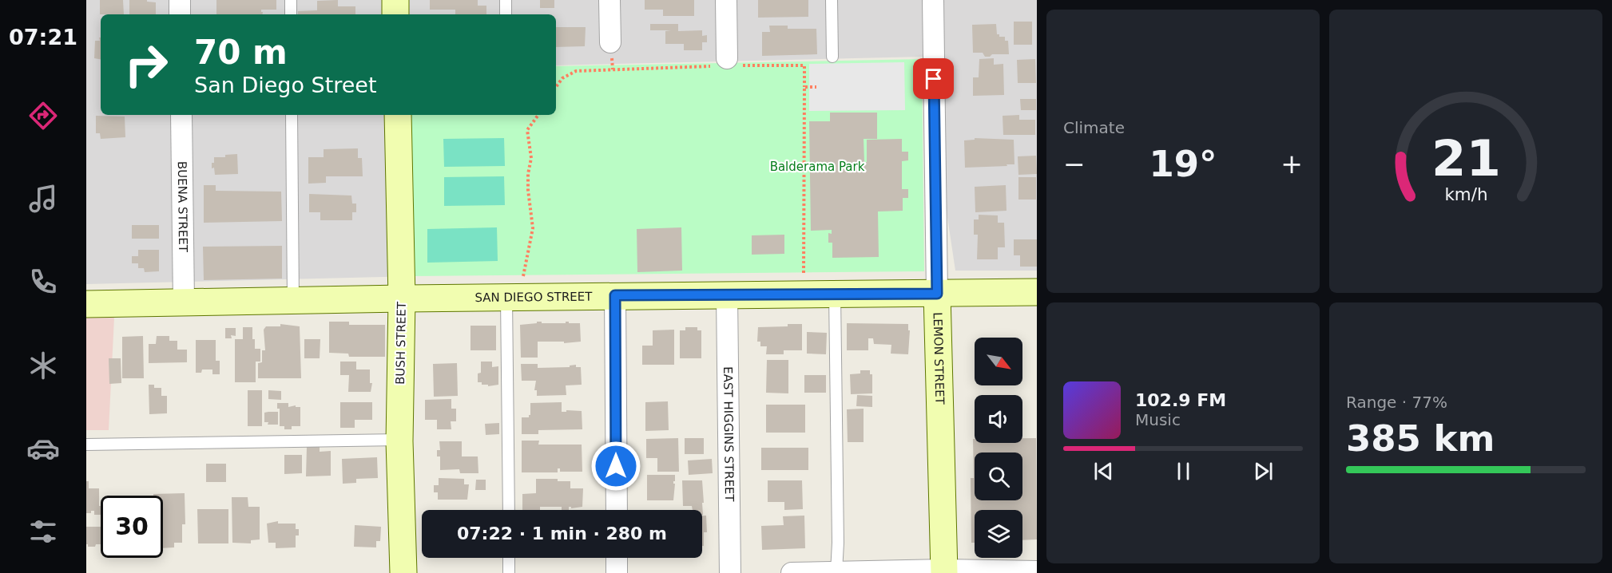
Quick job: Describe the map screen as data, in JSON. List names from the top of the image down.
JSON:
{
  "streets": {
    "street": [
      "BUENA STREET",
      "SAN DIEGO STREET",
      "BUSH STREET",
      "LEMON STREET",
      "EAST HIGGINS STREET"
    ]
  },
  "crossings": [
    ["BUENA STREET", "SAN DIEGO STREET"],
    ["SAN DIEGO STREET", "BUSH STREET"],
    ["SAN DIEGO STREET", "LEMON STREET"],
    ["SAN DIEGO STREET", "EAST HIGGINS STREET"]
  ],
  "parks": ["Balderama Park"],
  "north": "bottom right",
  "page": {
    "tabs": "07:21",
    "tile": [
      "Climate",
      ["Range · 77%", "385 km"]
    ],
    "turn": ["70 m", "San Diego Street"],
    "heat": ["−", "19°", "+"],
    "song": ["102.9 FM", "Music"],
    "limit": "30",
    "trip": "07:22 · 1 min · 280 m",
    "gauge": ["21", "km/h"]
  }
}
